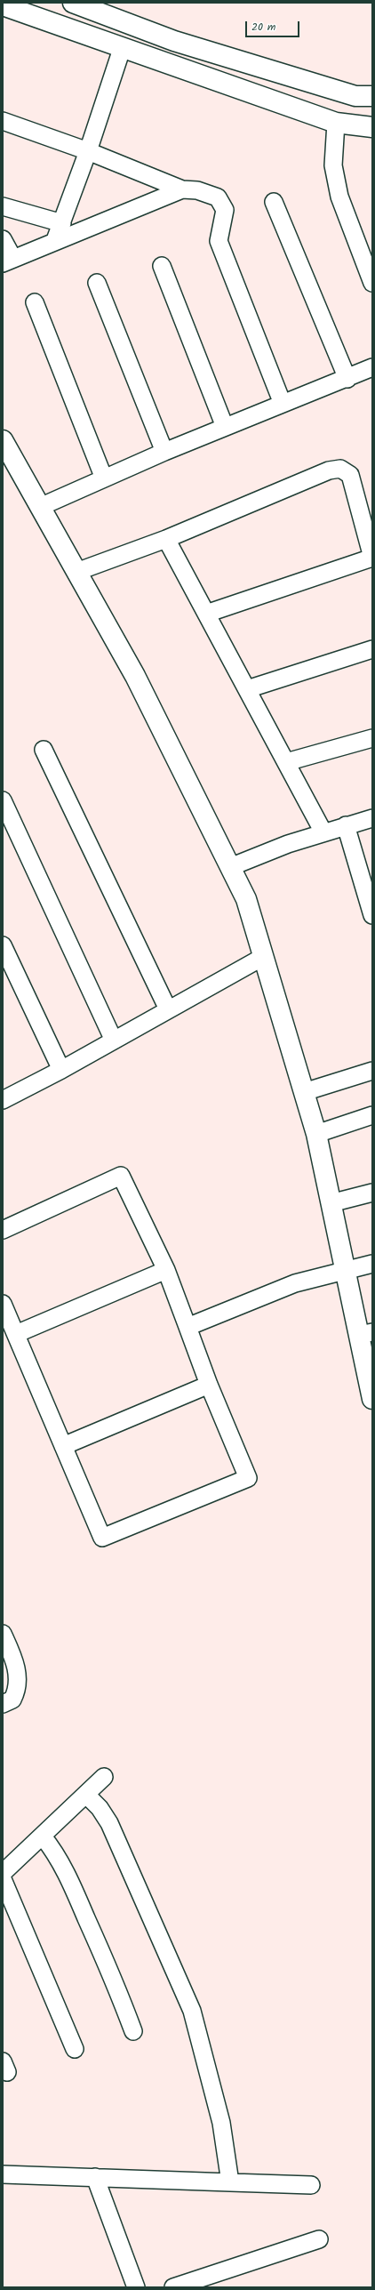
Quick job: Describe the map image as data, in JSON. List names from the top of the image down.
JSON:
{
  "scale_bar": "20 m"
}
